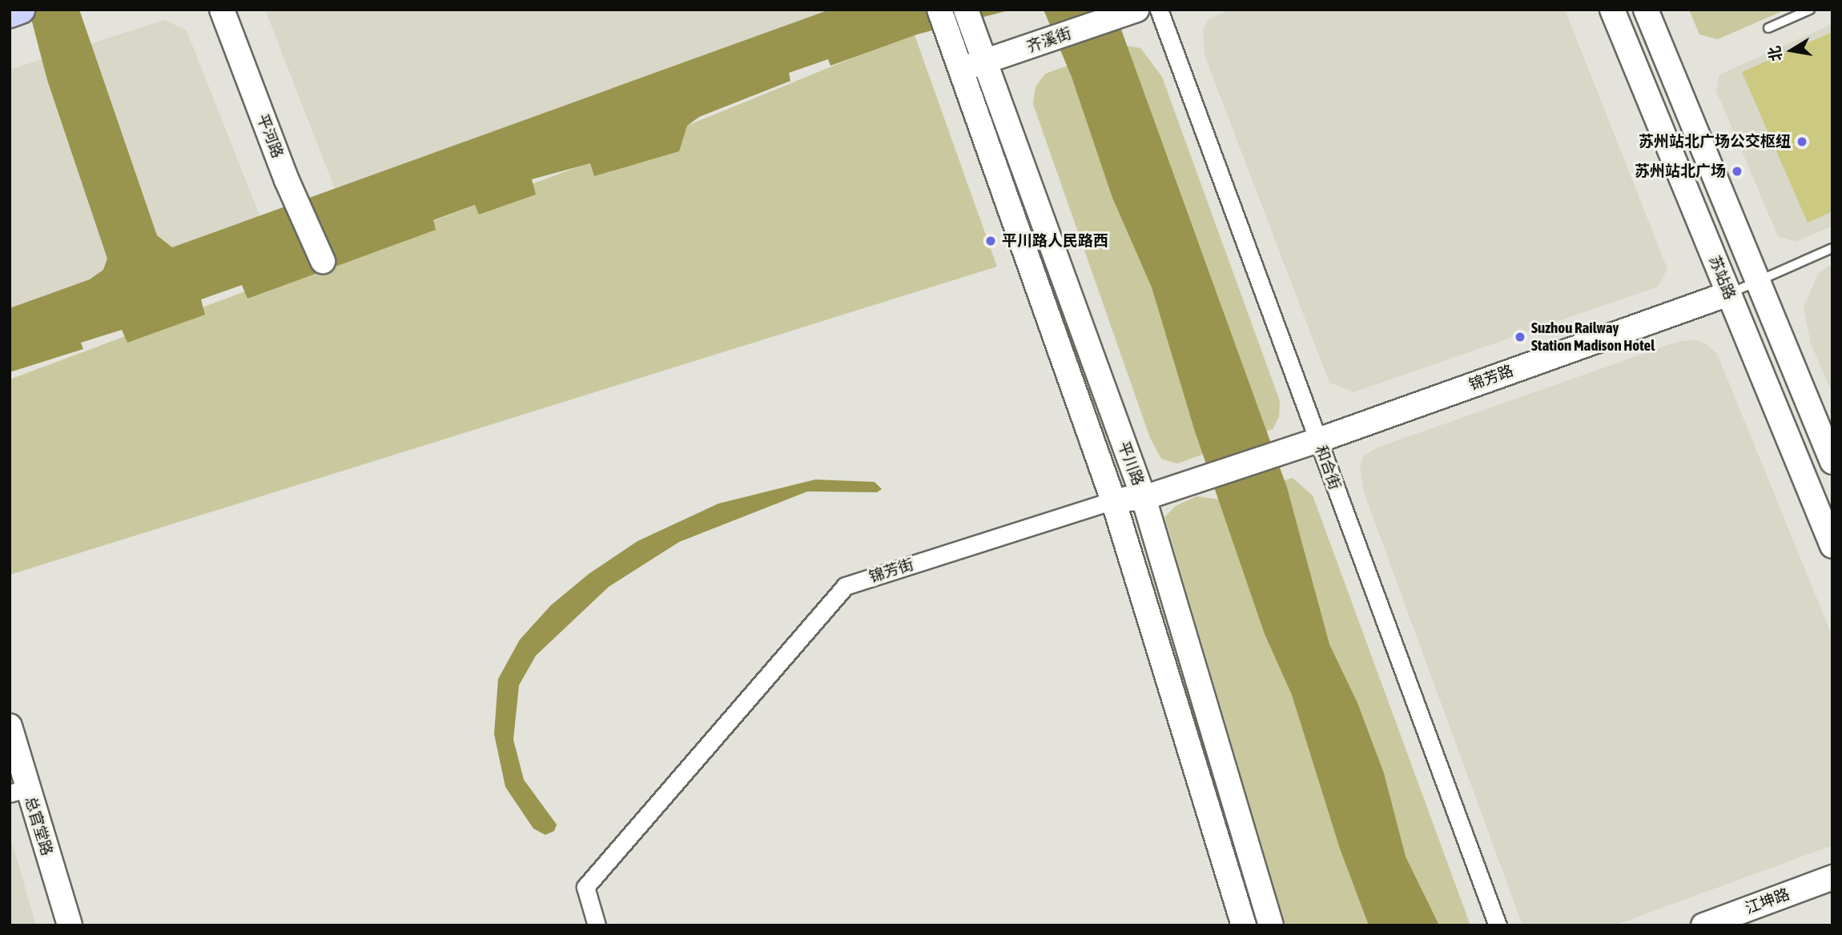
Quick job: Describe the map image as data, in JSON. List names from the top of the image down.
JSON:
{
  "streets": {
    "street": [
      "齐溪街",
      "平河路",
      "苏站路",
      "锦芳路",
      "平川路",
      "和合街",
      "锦芳街",
      "总官堂路",
      "江坤路"
    ]
  },
  "crossings": [
    ["齐溪街", "平川路"],
    ["苏站路", "锦芳路"],
    ["锦芳路", "和合街"],
    ["锦芳路", "锦芳街"],
    ["平川路", "锦芳街"],
    ["和合街", "锦芳街"]
  ],
  "places": [
    "苏州站北广场公交枢纽",
    "苏州站北广场",
    "平川路人民路西",
    "Suzhou Railway Station Madison Hotel"
  ],
  "north": "left"
}
